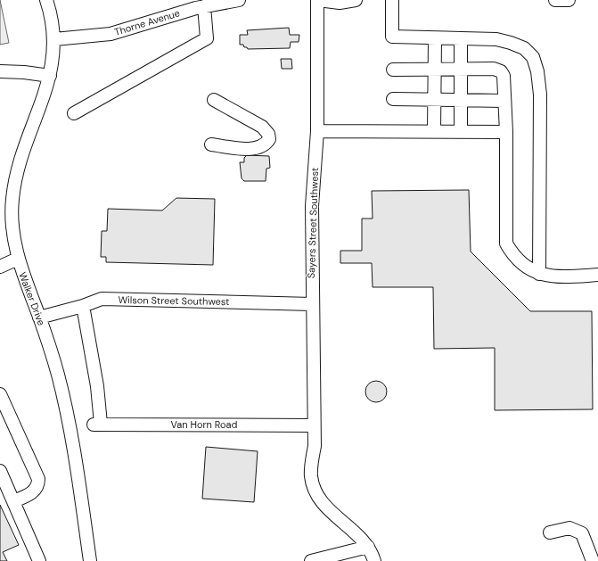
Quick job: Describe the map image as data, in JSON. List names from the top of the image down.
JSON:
{
  "streets": {
    "street": [
      "Thorne Avenue",
      "Sayers Street Southwest",
      "Walker Drive",
      "Wilson Street Southwest",
      "Van Horn Road"
    ]
  },
  "crossings": [
    ["Thorne Avenue", "Walker Drive"],
    ["Sayers Street Southwest", "Wilson Street Southwest"],
    ["Sayers Street Southwest", "Van Horn Road"],
    ["Walker Drive", "Wilson Street Southwest"],
    ["Wilson Street Southwest", "Van Horn Road"]
  ]
}
